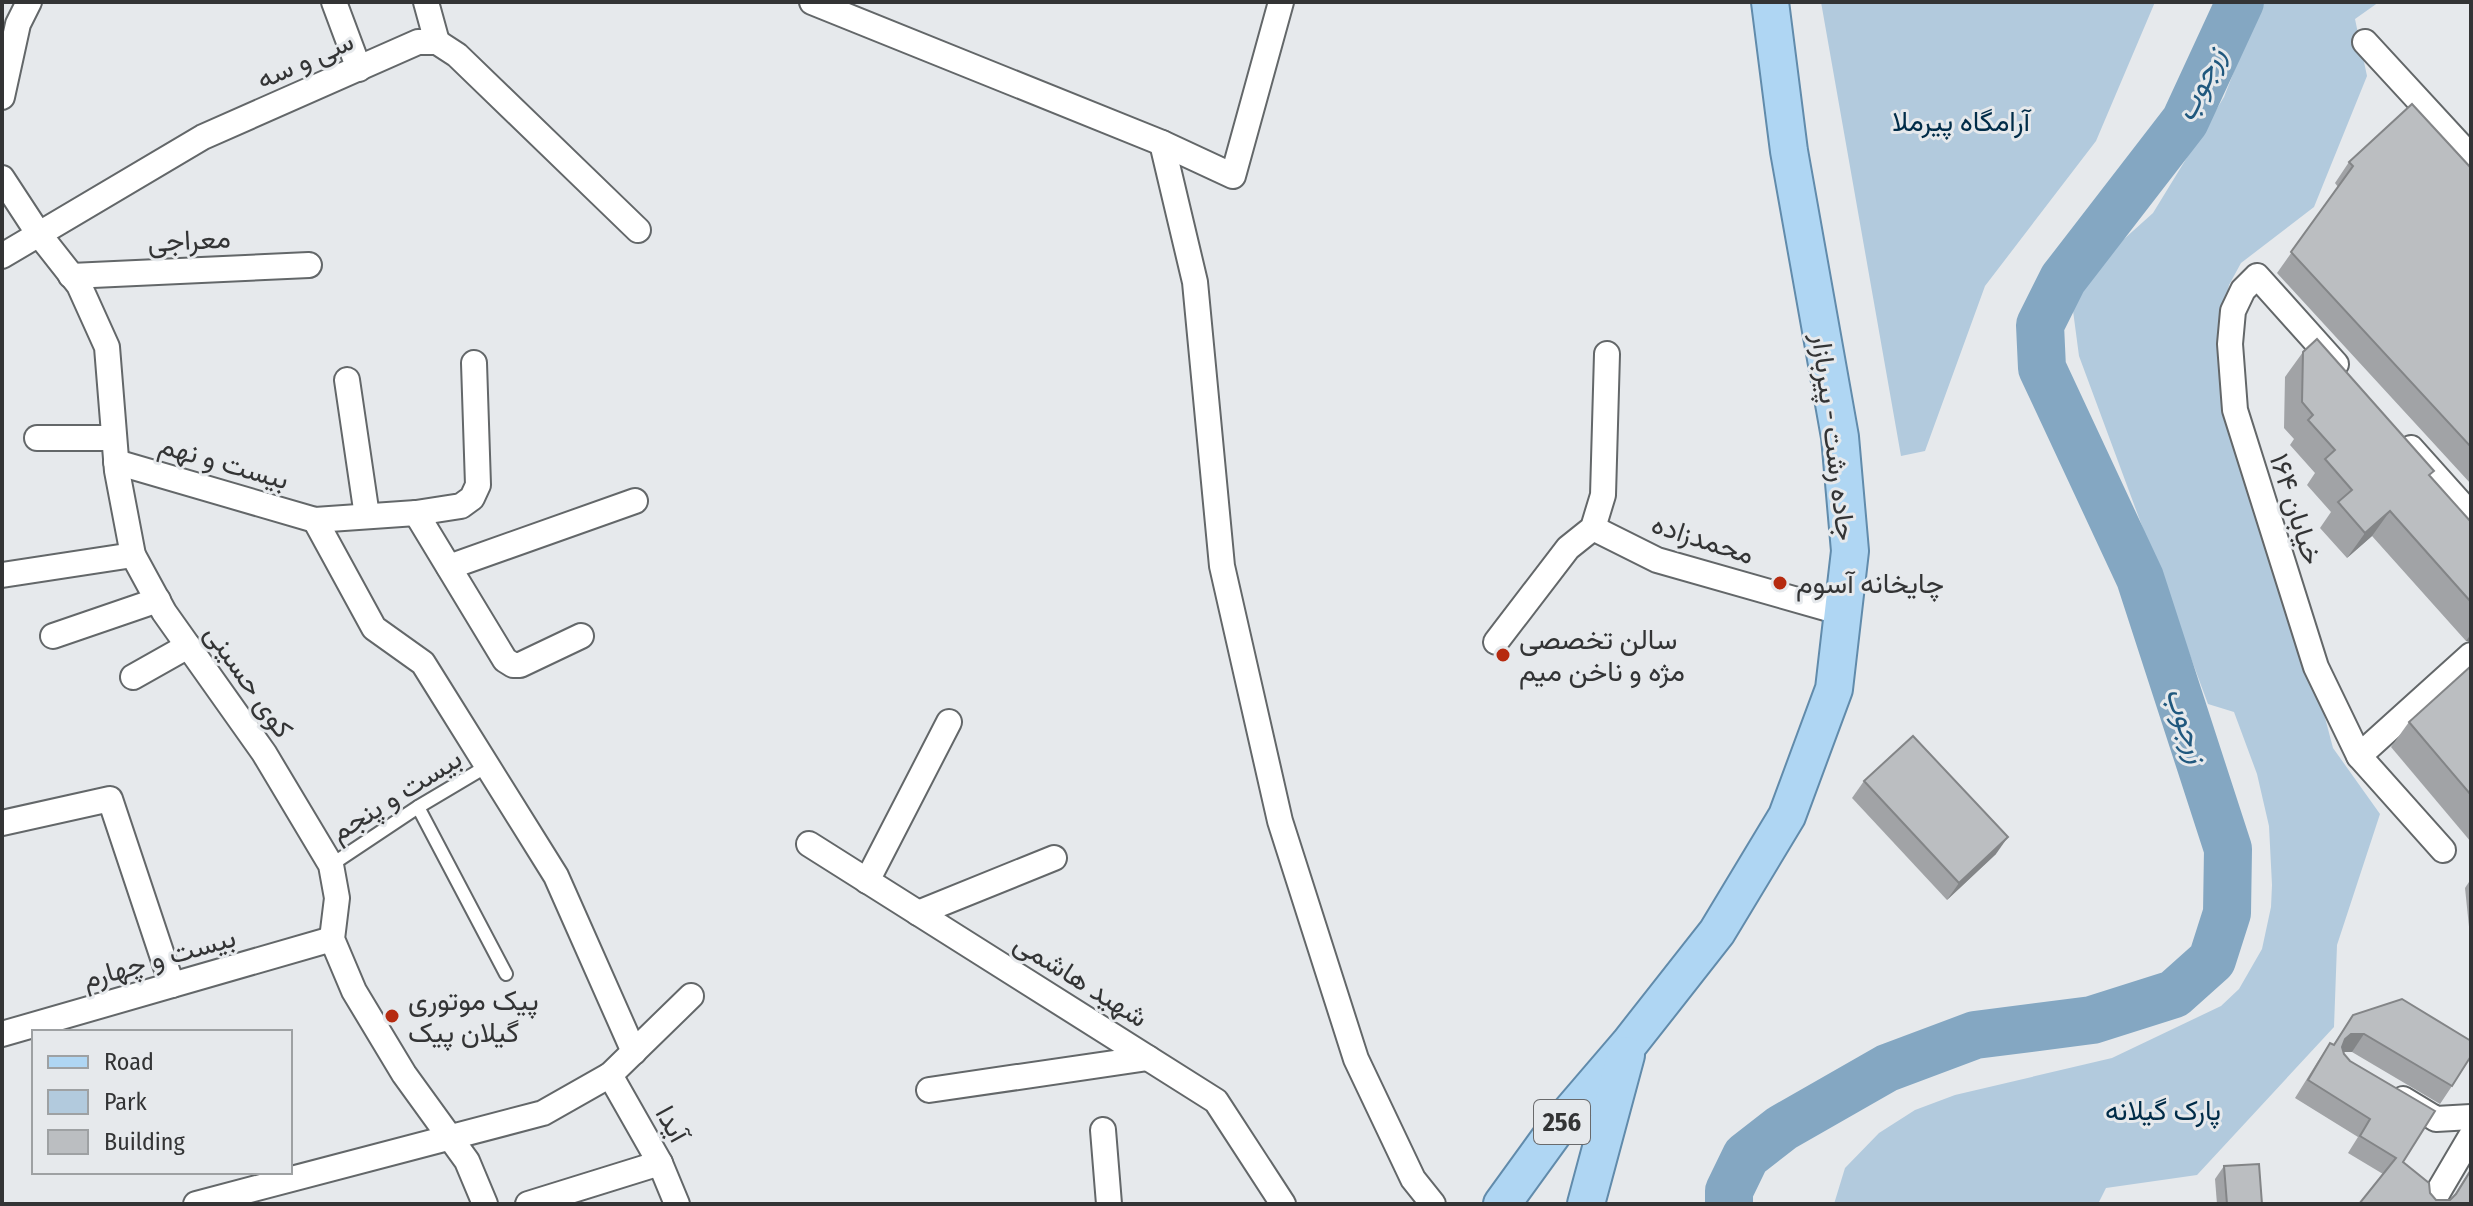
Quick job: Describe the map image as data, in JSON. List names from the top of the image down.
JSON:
{
  "streets": {
    "main road": ["جاده رشت - پیربازار", "256"],
    "street": [
      "سی و سه",
      "معراجی",
      "بیست و نهم",
      "خیابان ۱۶۴",
      "محمدزاده",
      "کوی حسینی",
      "بیست و چهارم",
      "شهید هاشمی",
      "آیدا"
    ],
    "lane": ["بیست و پنجم"]
  },
  "crossings": [
    ["سی و سه", "کوی حسینی"],
    ["معراجی", "کوی حسینی"],
    ["جاده رشت - پیربازار", "محمدزاده"],
    ["بیست و نهم", "کوی حسینی"],
    ["کوی حسینی", "بیست و پنجم"],
    ["کوی حسینی", "بیست و چهارم"]
  ],
  "water": ["زرجوب"],
  "parks": ["آرامگاه پیرملا", "پارک گیلانه"],
  "places": ["چایخانه آسوم", "سالن تخصصی مژه و ناخن میم", "پیک موتوری گیلان پیک"],
  "legend": ["Road", "Park", "Building"]
}
